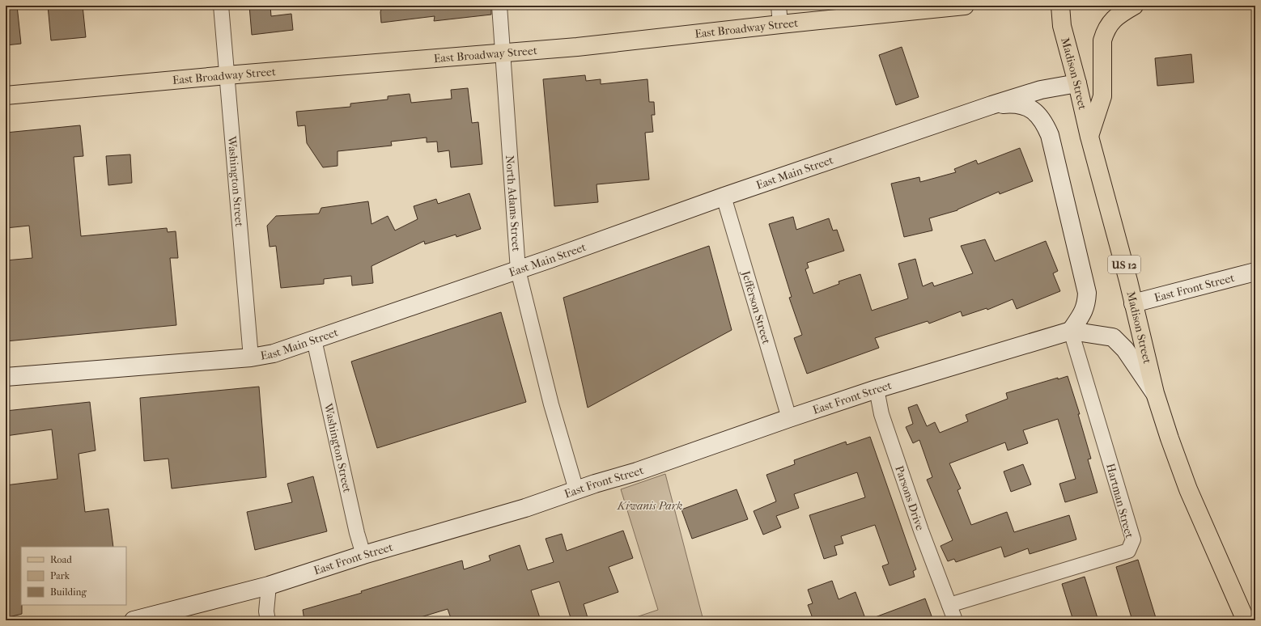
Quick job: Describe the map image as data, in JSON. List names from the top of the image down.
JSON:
{
  "streets": {
    "main road": ["East Broadway Street", "Madison Street", "US 12"],
    "street": [
      "East Main Street",
      "Washington Street",
      "North Adams Street",
      "East Front Street",
      "Jefferson Street",
      "Parsons Drive",
      "Hartman Street"
    ]
  },
  "crossings": [
    ["East Broadway Street", "Washington Street"],
    ["East Broadway Street", "North Adams Street"],
    ["Madison Street", "East Main Street"],
    ["Madison Street", "East Front Street"],
    ["East Main Street", "Washington Street"],
    ["East Main Street", "North Adams Street"],
    ["East Main Street", "Jefferson Street"],
    ["Washington Street", "East Front Street"],
    ["North Adams Street", "East Front Street"],
    ["East Front Street", "Jefferson Street"],
    ["East Front Street", "Parsons Drive"],
    ["East Front Street", "Hartman Street"],
    ["Parsons Drive", "Hartman Street"]
  ],
  "parks": ["Kiwanis Park"],
  "legend": ["Road", "Park", "Building"]
}
